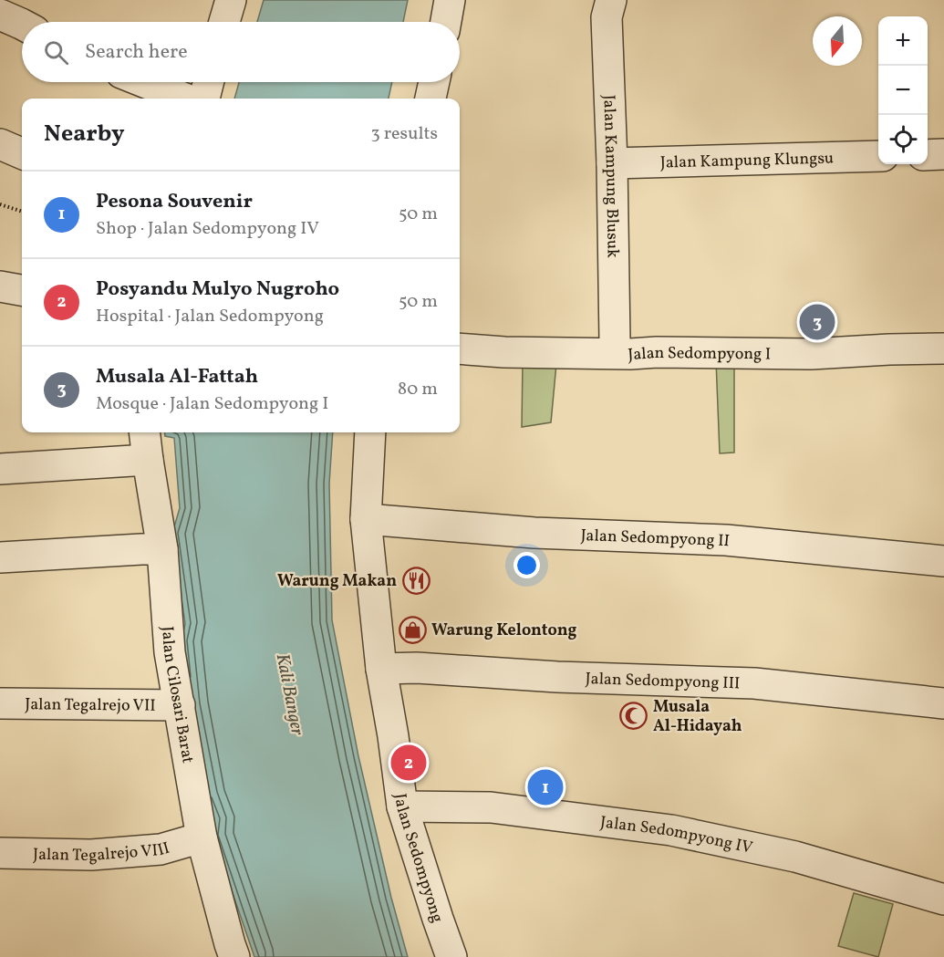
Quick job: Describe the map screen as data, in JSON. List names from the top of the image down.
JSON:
{
  "streets": {
    "street": [
      "Jalan Kampung Klungsu",
      "Jalan Kampung Blusuk",
      "Jalan Sedompyong I",
      "Jalan Sedompyong II",
      "Jalan Sedompyong III",
      "Jalan Cilosari Barat",
      "Jalan Tegalrejo VII",
      "Jalan Sedompyong IV",
      "Jalan Tegalrejo VIII",
      "Jalan Sedompyong"
    ]
  },
  "crossings": [
    ["Jalan Kampung Klungsu", "Jalan Kampung Blusuk"],
    ["Jalan Kampung Blusuk", "Jalan Sedompyong I"],
    ["Jalan Sedompyong II", "Jalan Sedompyong"],
    ["Jalan Sedompyong III", "Jalan Sedompyong"],
    ["Jalan Cilosari Barat", "Jalan Tegalrejo VII"],
    ["Jalan Cilosari Barat", "Jalan Tegalrejo VIII"],
    ["Jalan Sedompyong IV", "Jalan Sedompyong"]
  ],
  "water": ["Kali Banger"],
  "places": {
    "restaurant": ["Warung Makan"],
    "shop": ["Warung Kelontong"],
    "mosque": ["Musala Al-Hidayah"]
  },
  "north": "bottom",
  "page": {
    "map_buttons": ["+", "−"],
    "search": "Search here",
    "heading": ["Nearby", "3 results"],
    "list": [
      {
        "mark": "1",
        "name": "Pesona Souvenir",
        "note": "Shop · Jalan Sedompyong IV",
        "value": "50 m"
      },
      {
        "mark": "2",
        "name": "Posyandu Mulyo Nugroho",
        "note": "Hospital · Jalan Sedompyong",
        "value": "50 m"
      },
      {
        "mark": "3",
        "name": "Musala Al-Fattah",
        "note": "Mosque · Jalan Sedompyong I",
        "value": "80 m"
      }
    ],
    "pins": ["3", "2", "1"]
  }
}
